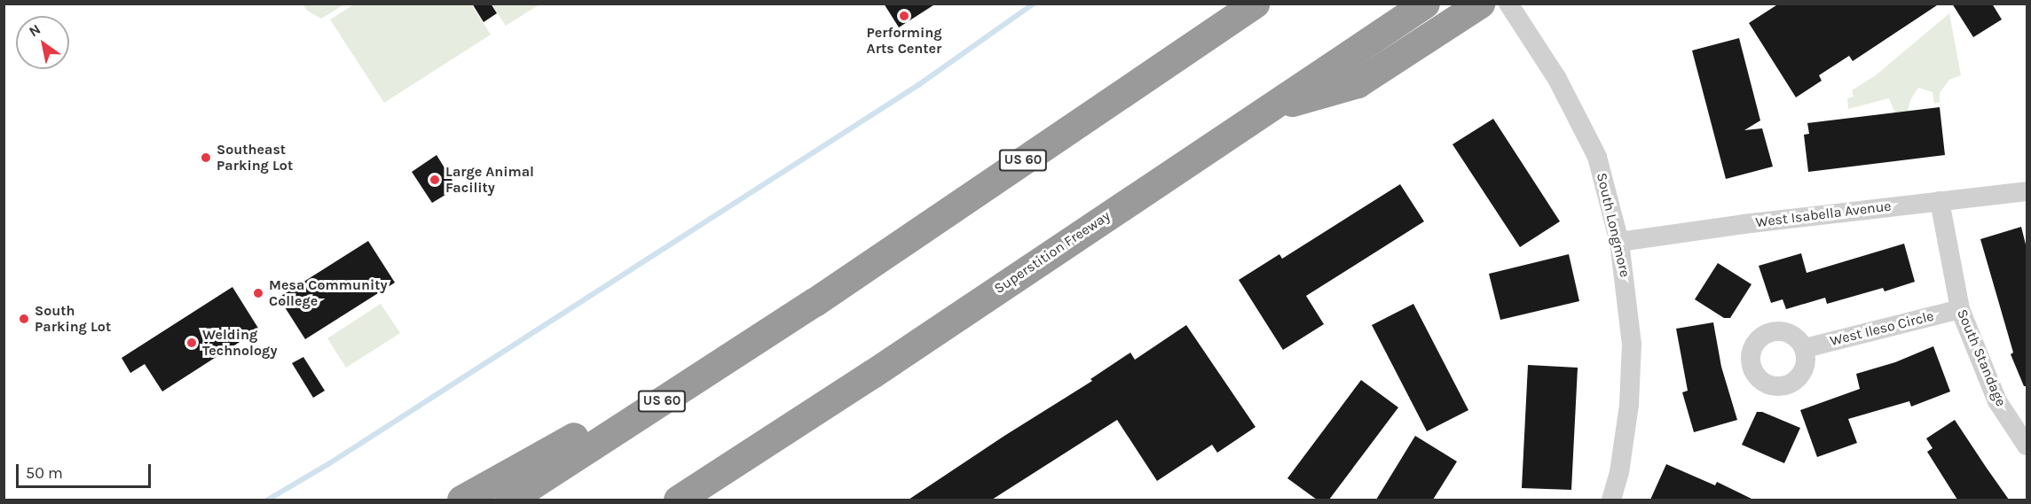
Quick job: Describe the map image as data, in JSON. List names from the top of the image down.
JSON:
{
  "streets": {
    "highway": ["US 60", "Superstition Freeway"],
    "street": [
      "West Isabella Avenue",
      "South Longmore",
      "West Ileso Circle",
      "South Standage"
    ]
  },
  "crossings": [
    ["West Isabella Avenue", "South Longmore"],
    ["West Isabella Avenue", "South Standage"],
    ["West Ileso Circle", "South Standage"]
  ],
  "places": [
    "Performing Arts Center",
    "Southeast Parking Lot",
    "Large Animal Facility",
    "Mesa Community College",
    "South Parking Lot",
    "Welding Technology"
  ],
  "scale_bar": "50 m",
  "north": "top left"
}
